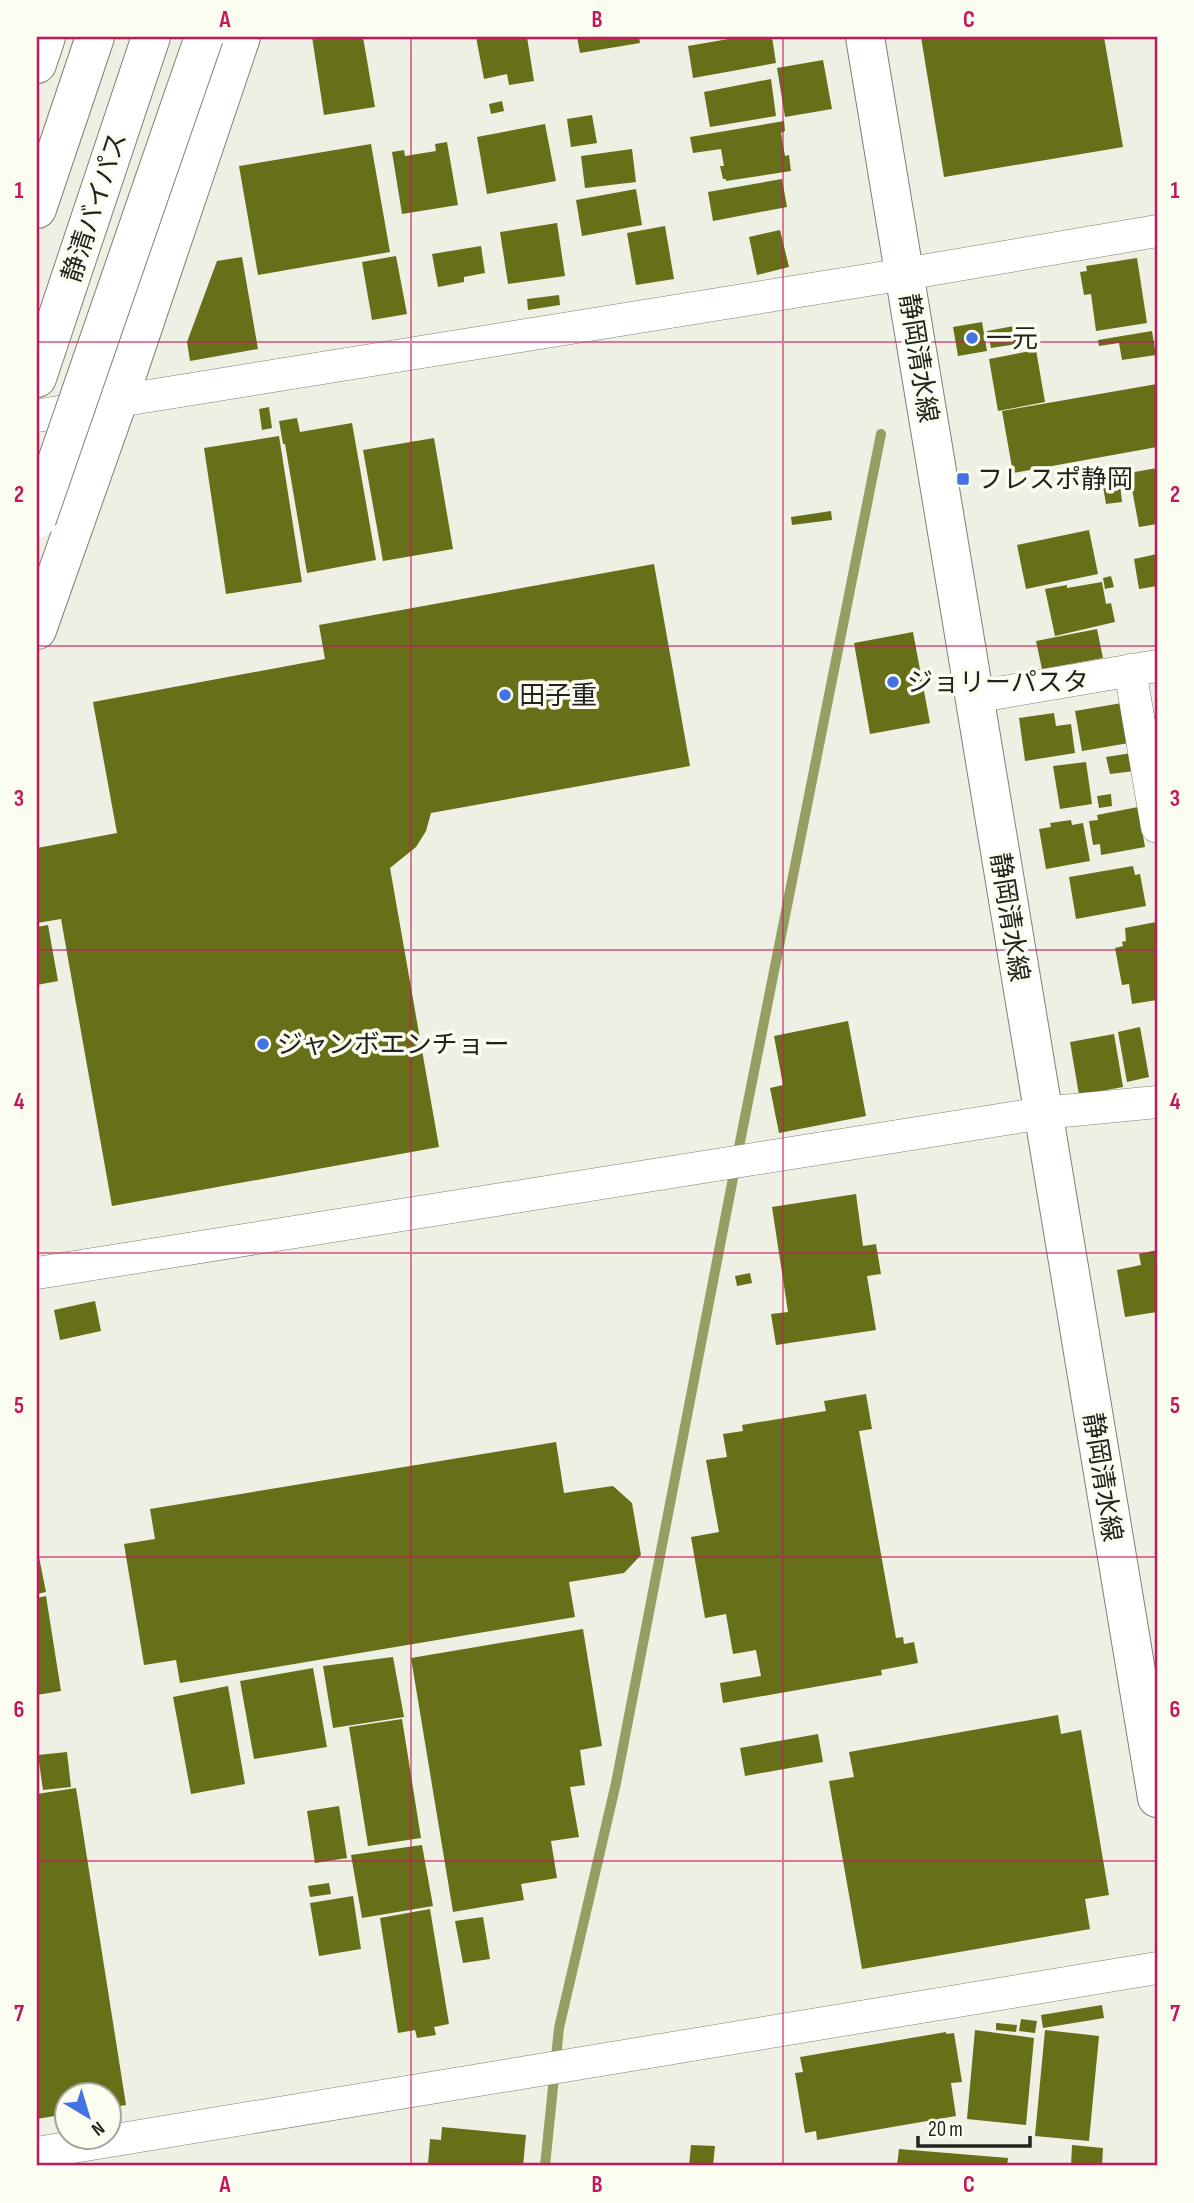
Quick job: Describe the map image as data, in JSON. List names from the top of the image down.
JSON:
{
  "streets": {
    "main road": ["静清バイパス", "静岡清水線"]
  },
  "places": {
    "other": [
      "一元",
      "ジョリーパスタ",
      "田子重",
      "ジャンボエンチョー"
    ],
    "transit": ["フレスポ静岡"]
  },
  "scale_bar": "20 m",
  "north": "bottom right",
  "grid": {
    "columns": ["A", "B", "C"],
    "rows": [
      "1",
      "2",
      "3",
      "4",
      "5",
      "6",
      "7"
    ]
  }
}
